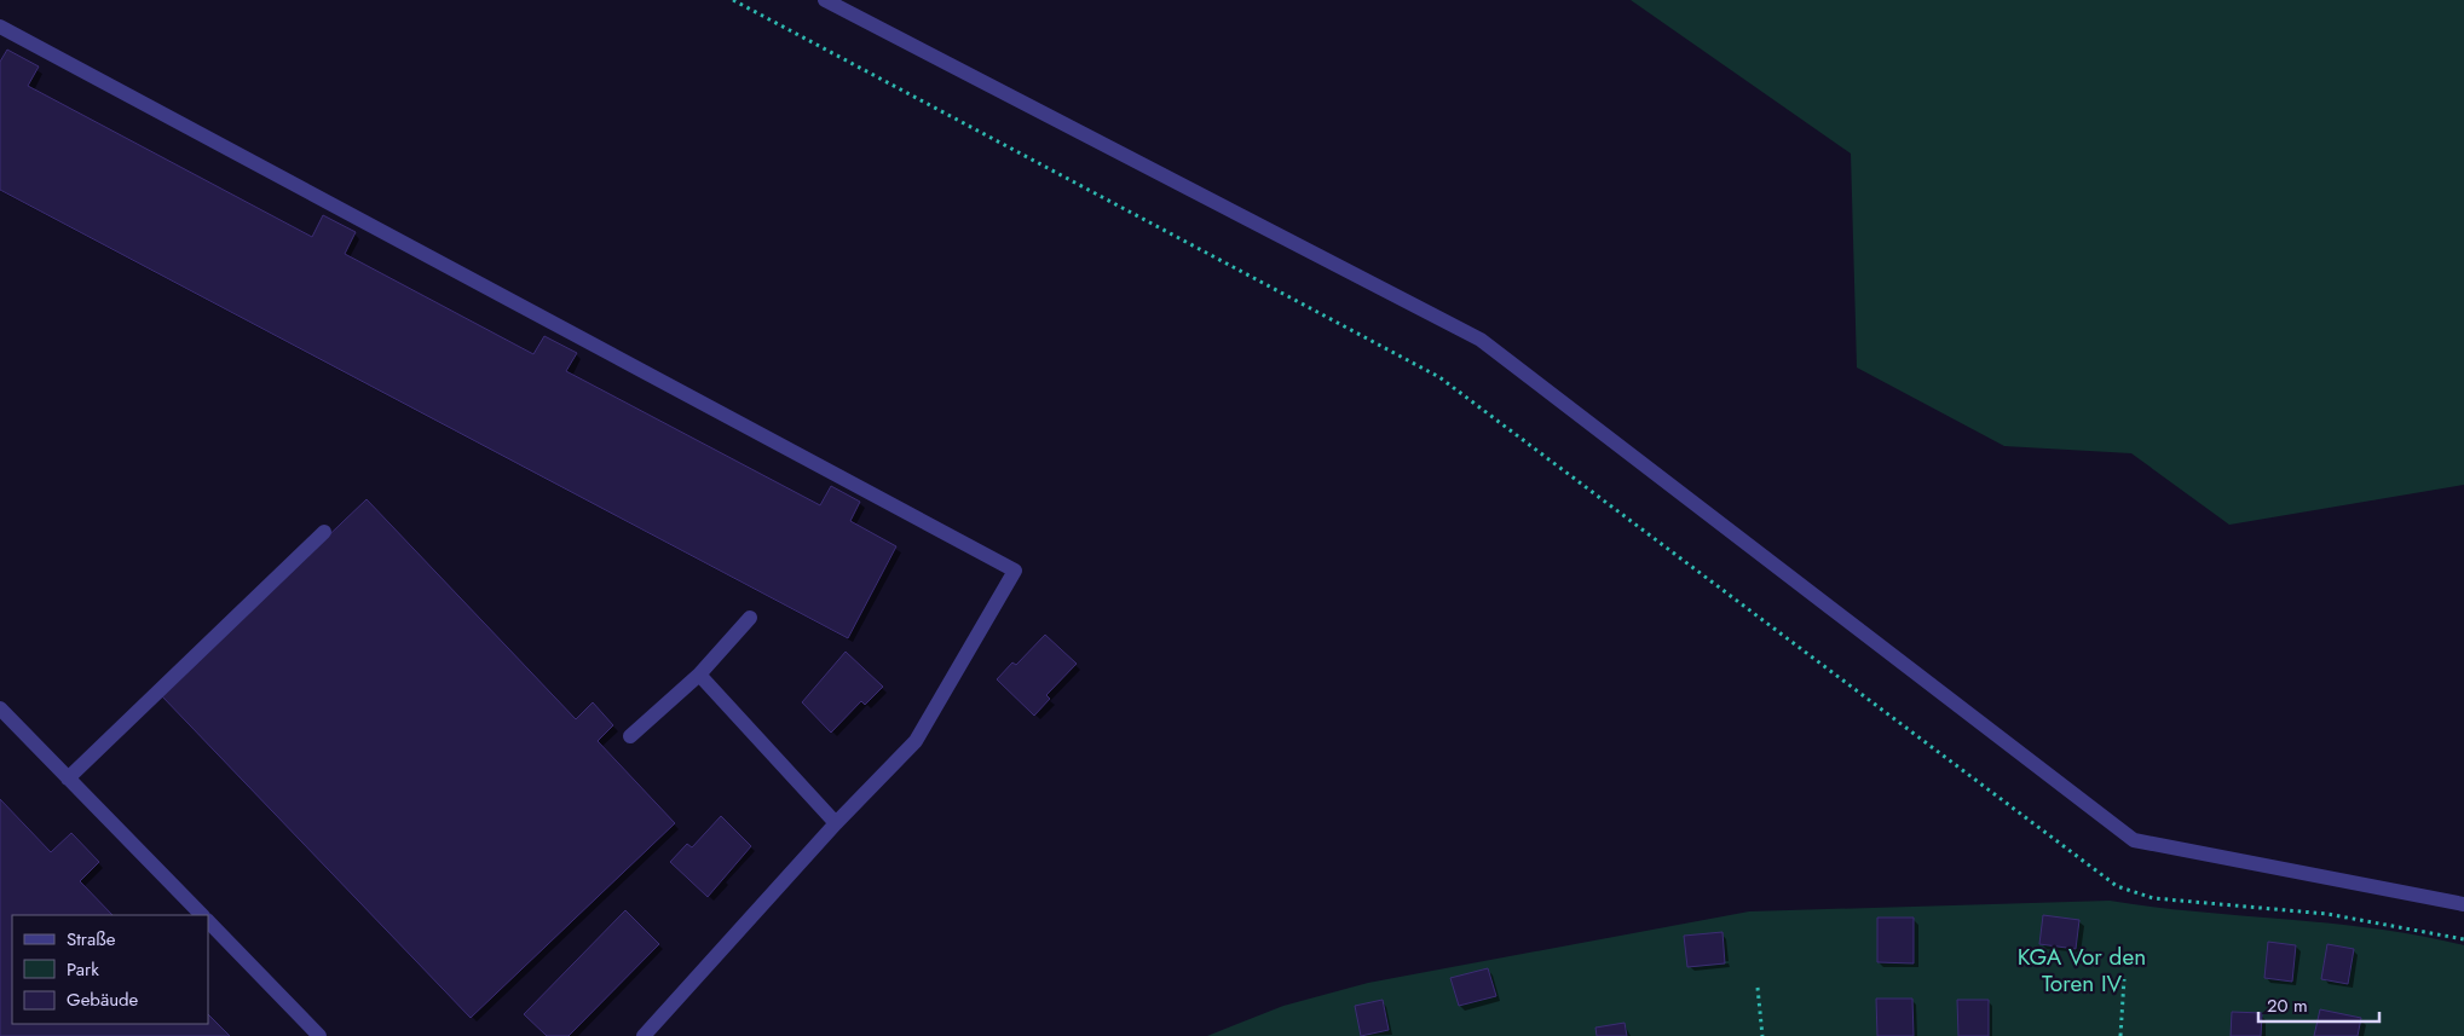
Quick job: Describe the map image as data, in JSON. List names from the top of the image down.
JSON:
{
  "parks": ["KGA Vor den Toren IV"],
  "legend": ["Straße", "Park", "Gebäude"],
  "scale_bar": "20 m"
}
